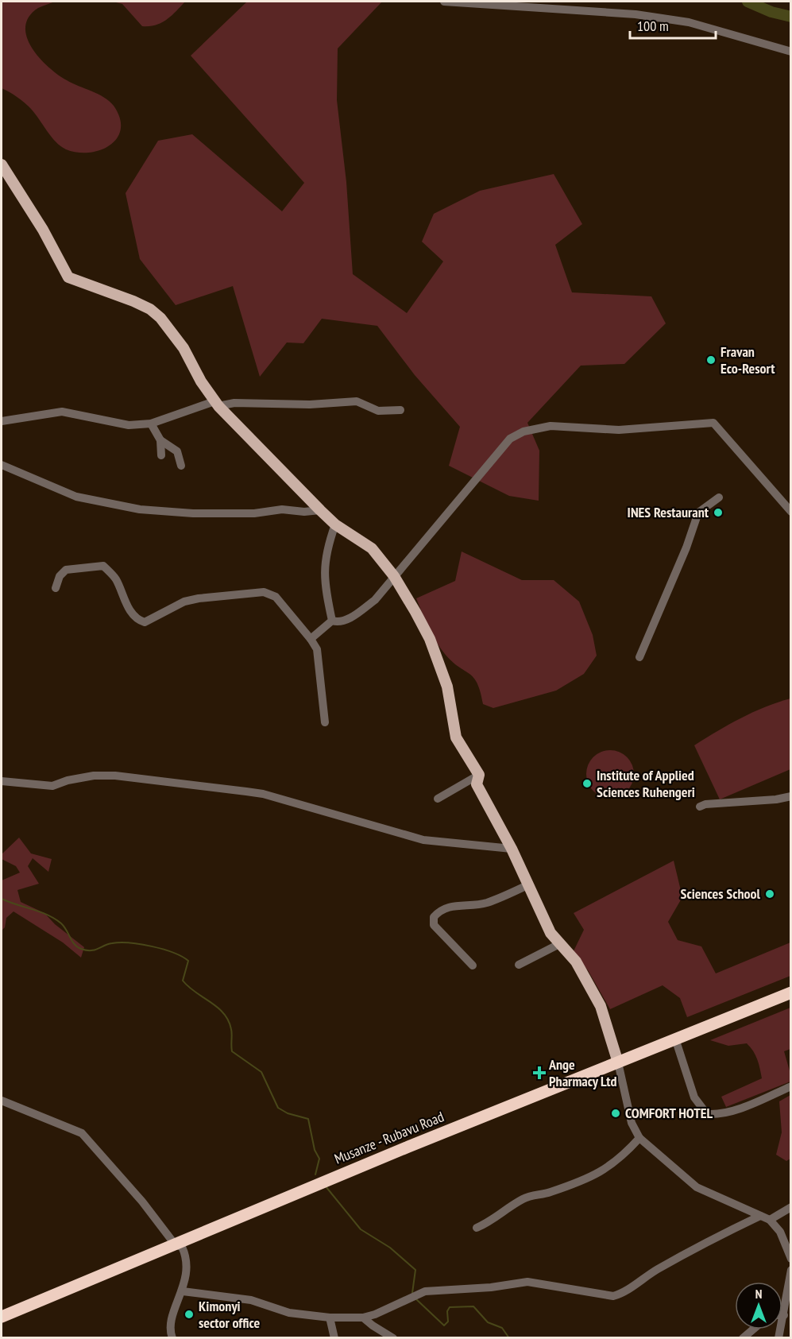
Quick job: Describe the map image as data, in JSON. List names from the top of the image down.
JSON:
{
  "streets": {
    "highway": ["Musanze - Rubavu Road"]
  },
  "places": {
    "other": [
      "Fravan Eco-Resort",
      "INES Restaurant",
      "Institute of Applied Sciences Ruhengeri",
      "Sciences School",
      "COMFORT HOTEL",
      "Kimonyi sector office"
    ],
    "health": ["Ange Pharmacy Ltd"]
  },
  "scale_bar": "100 m",
  "north": "top"
}
